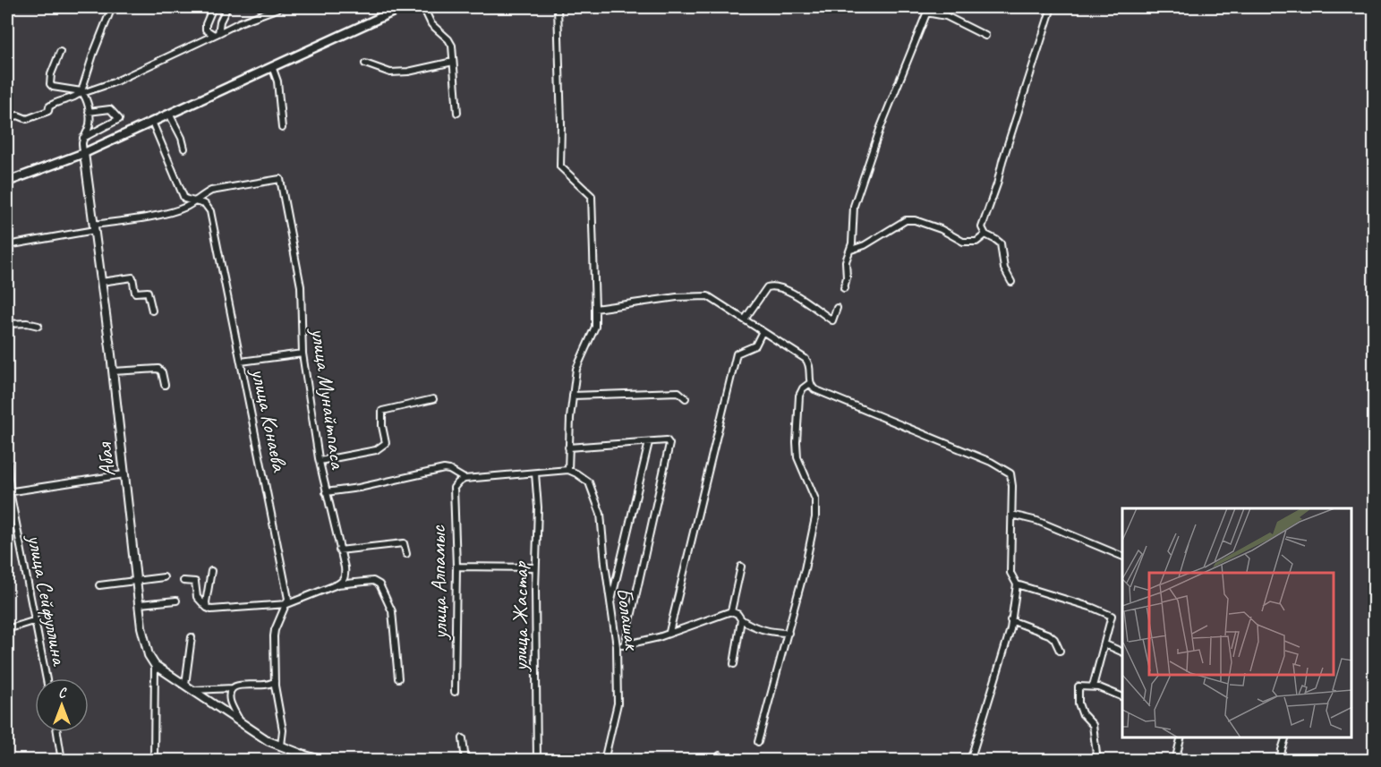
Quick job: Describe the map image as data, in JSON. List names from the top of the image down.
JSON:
{
  "streets": {
    "street": [
      "улица Мунайтпаса",
      "улица Конаева",
      "Абая",
      "улица Алпамыс",
      "улица Сейфуллина",
      "улица Жастар",
      "Болашак"
    ]
  },
  "crossings": [
    ["улица Мунайтпаса", "улица Конаева"]
  ],
  "north": "top"
}
